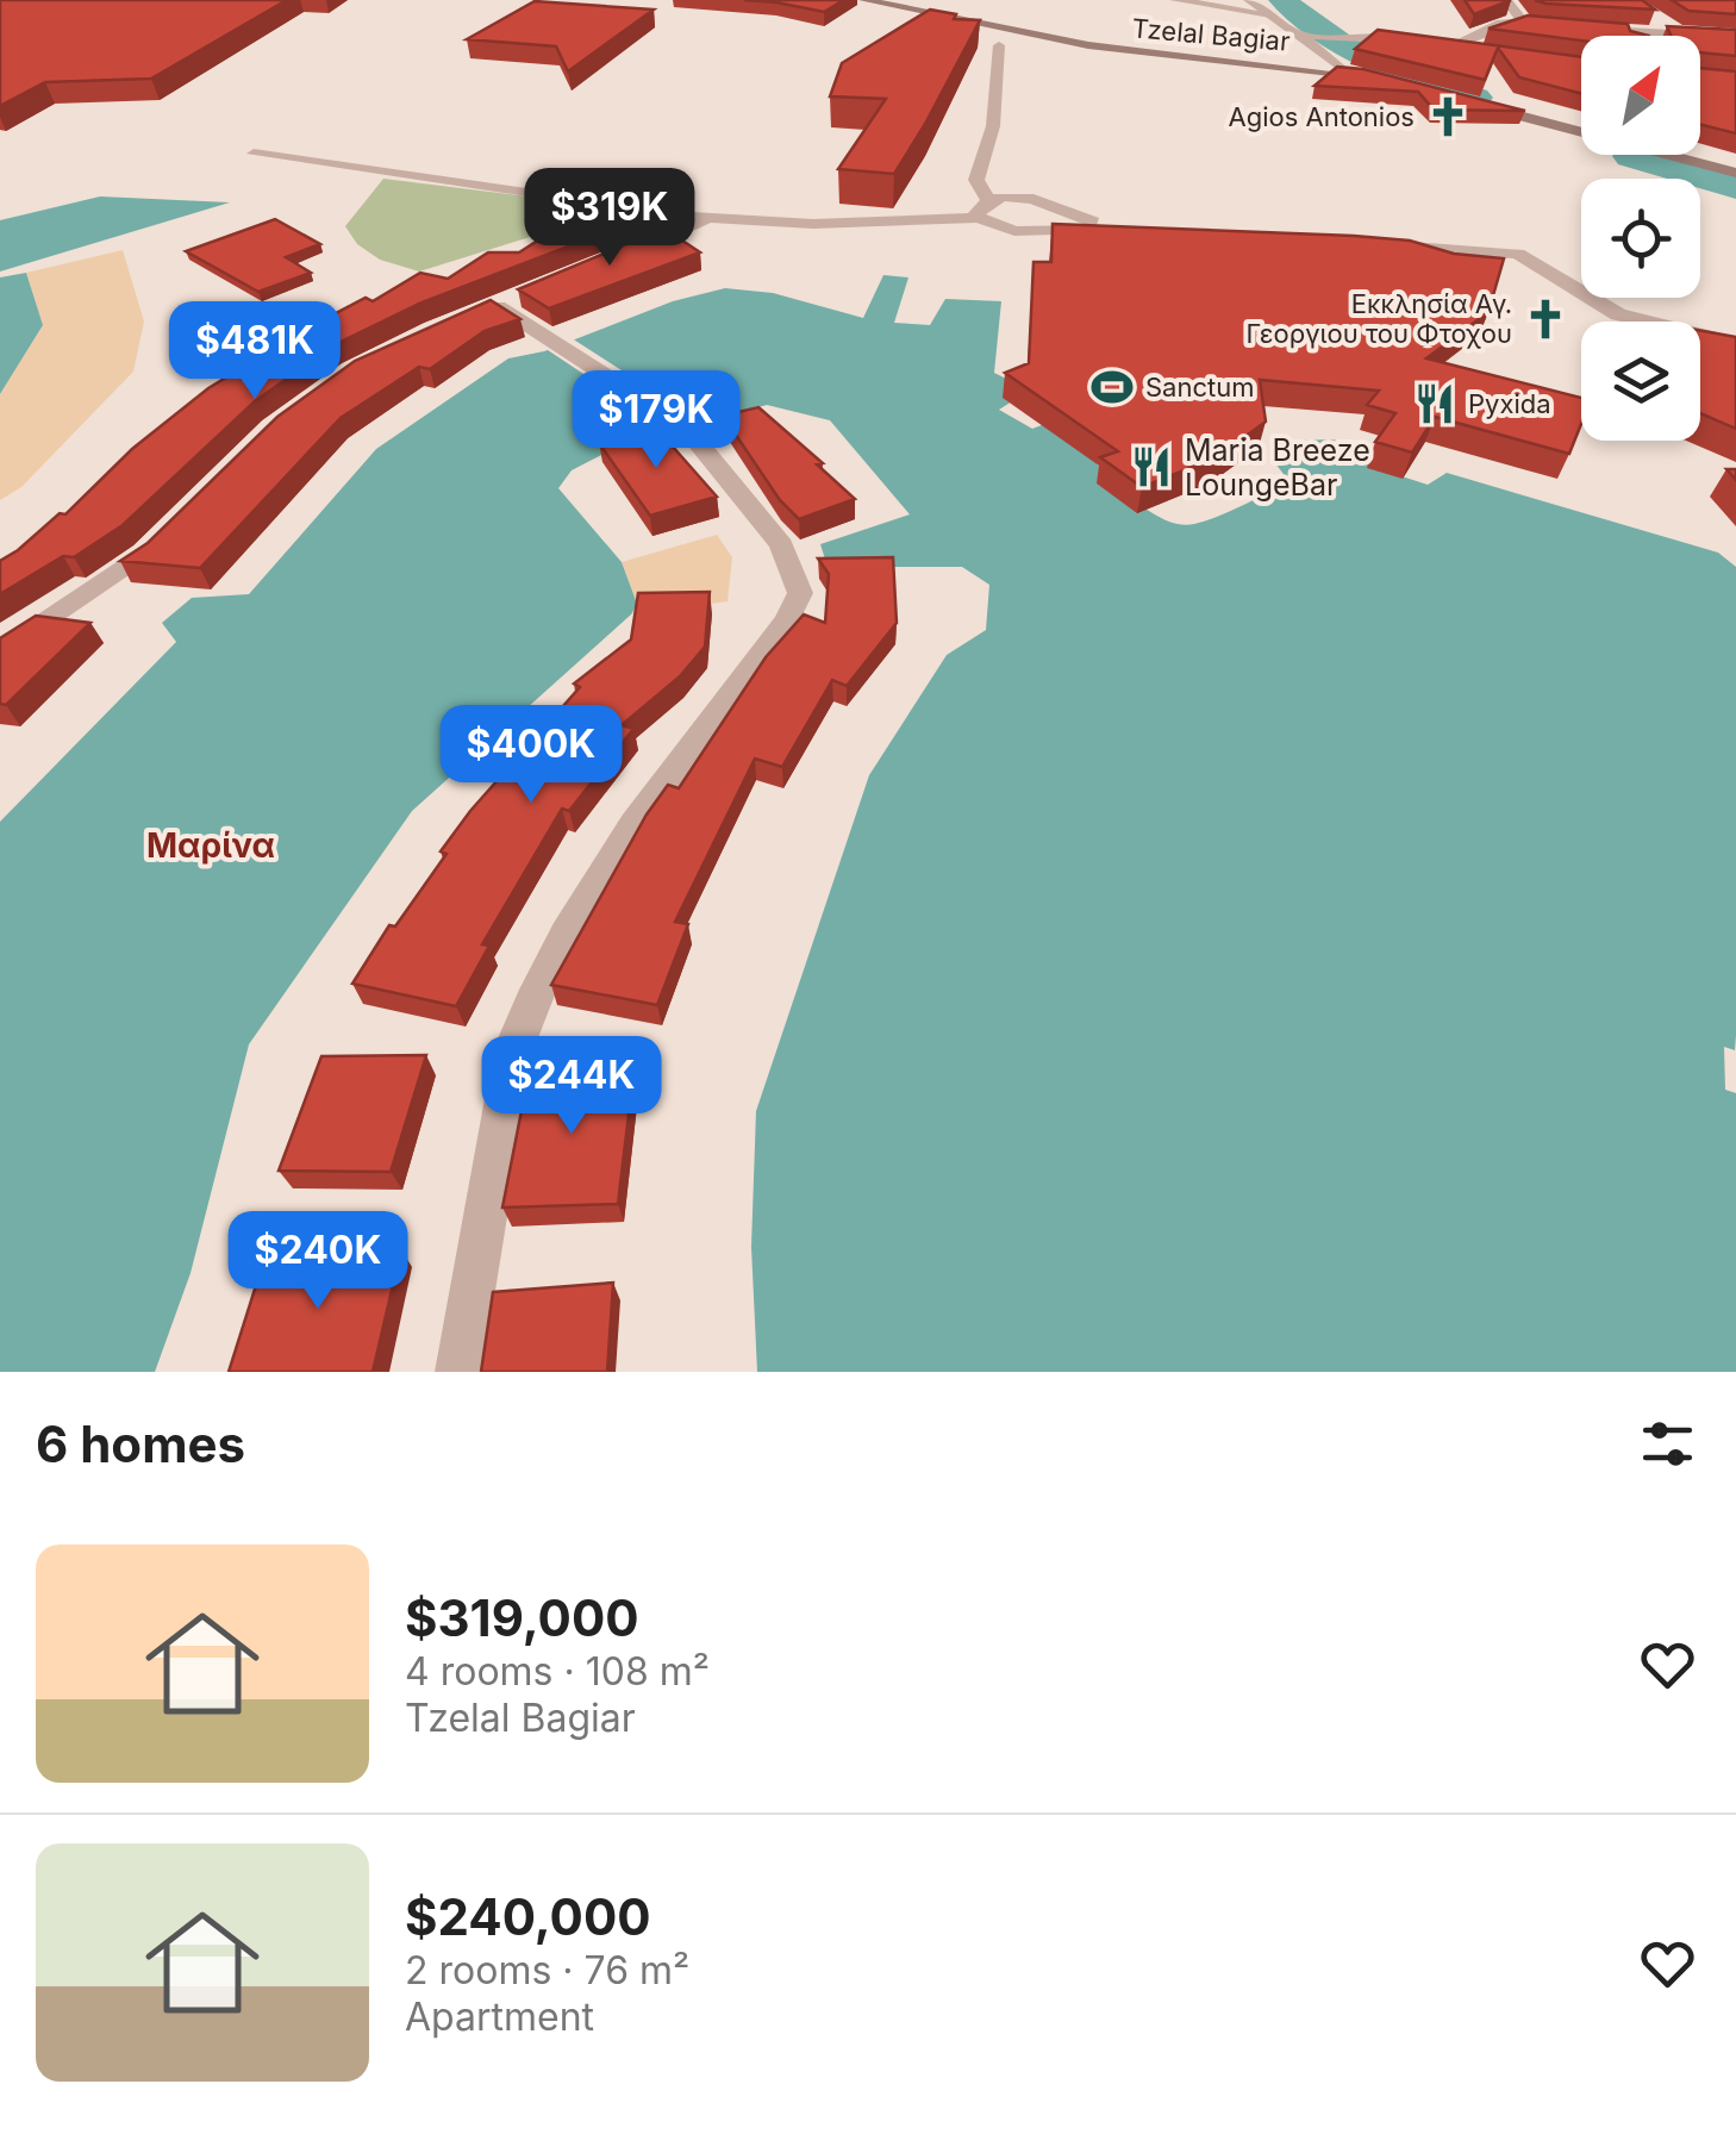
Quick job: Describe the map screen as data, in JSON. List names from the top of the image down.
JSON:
{
  "streets": {
    "main road": ["Tzelal Bagiar"]
  },
  "districts": ["Μαρίνα"],
  "places": {
    "church": ["Agios Antonios", "Εκκλησία Αγ. Γεοργιου του Φτοχου"],
    "sports": ["Sanctum"],
    "restaurant": ["Pyxida", "Maria Breeze LoungeBar"]
  },
  "north": "top right",
  "page": {
    "price": [
      "$319K",
      "$481K",
      "$179K",
      "$400K",
      "$244K",
      "$240K"
    ],
    "heading": "6 homes",
    "list": [
      {
        "name": "$319,000",
        "note": "4 rooms · 108 m² · Tzelal Bagiar"
      },
      {
        "name": "$240,000",
        "note": "2 rooms · 76 m² · Apartment"
      }
    ]
  }
}
